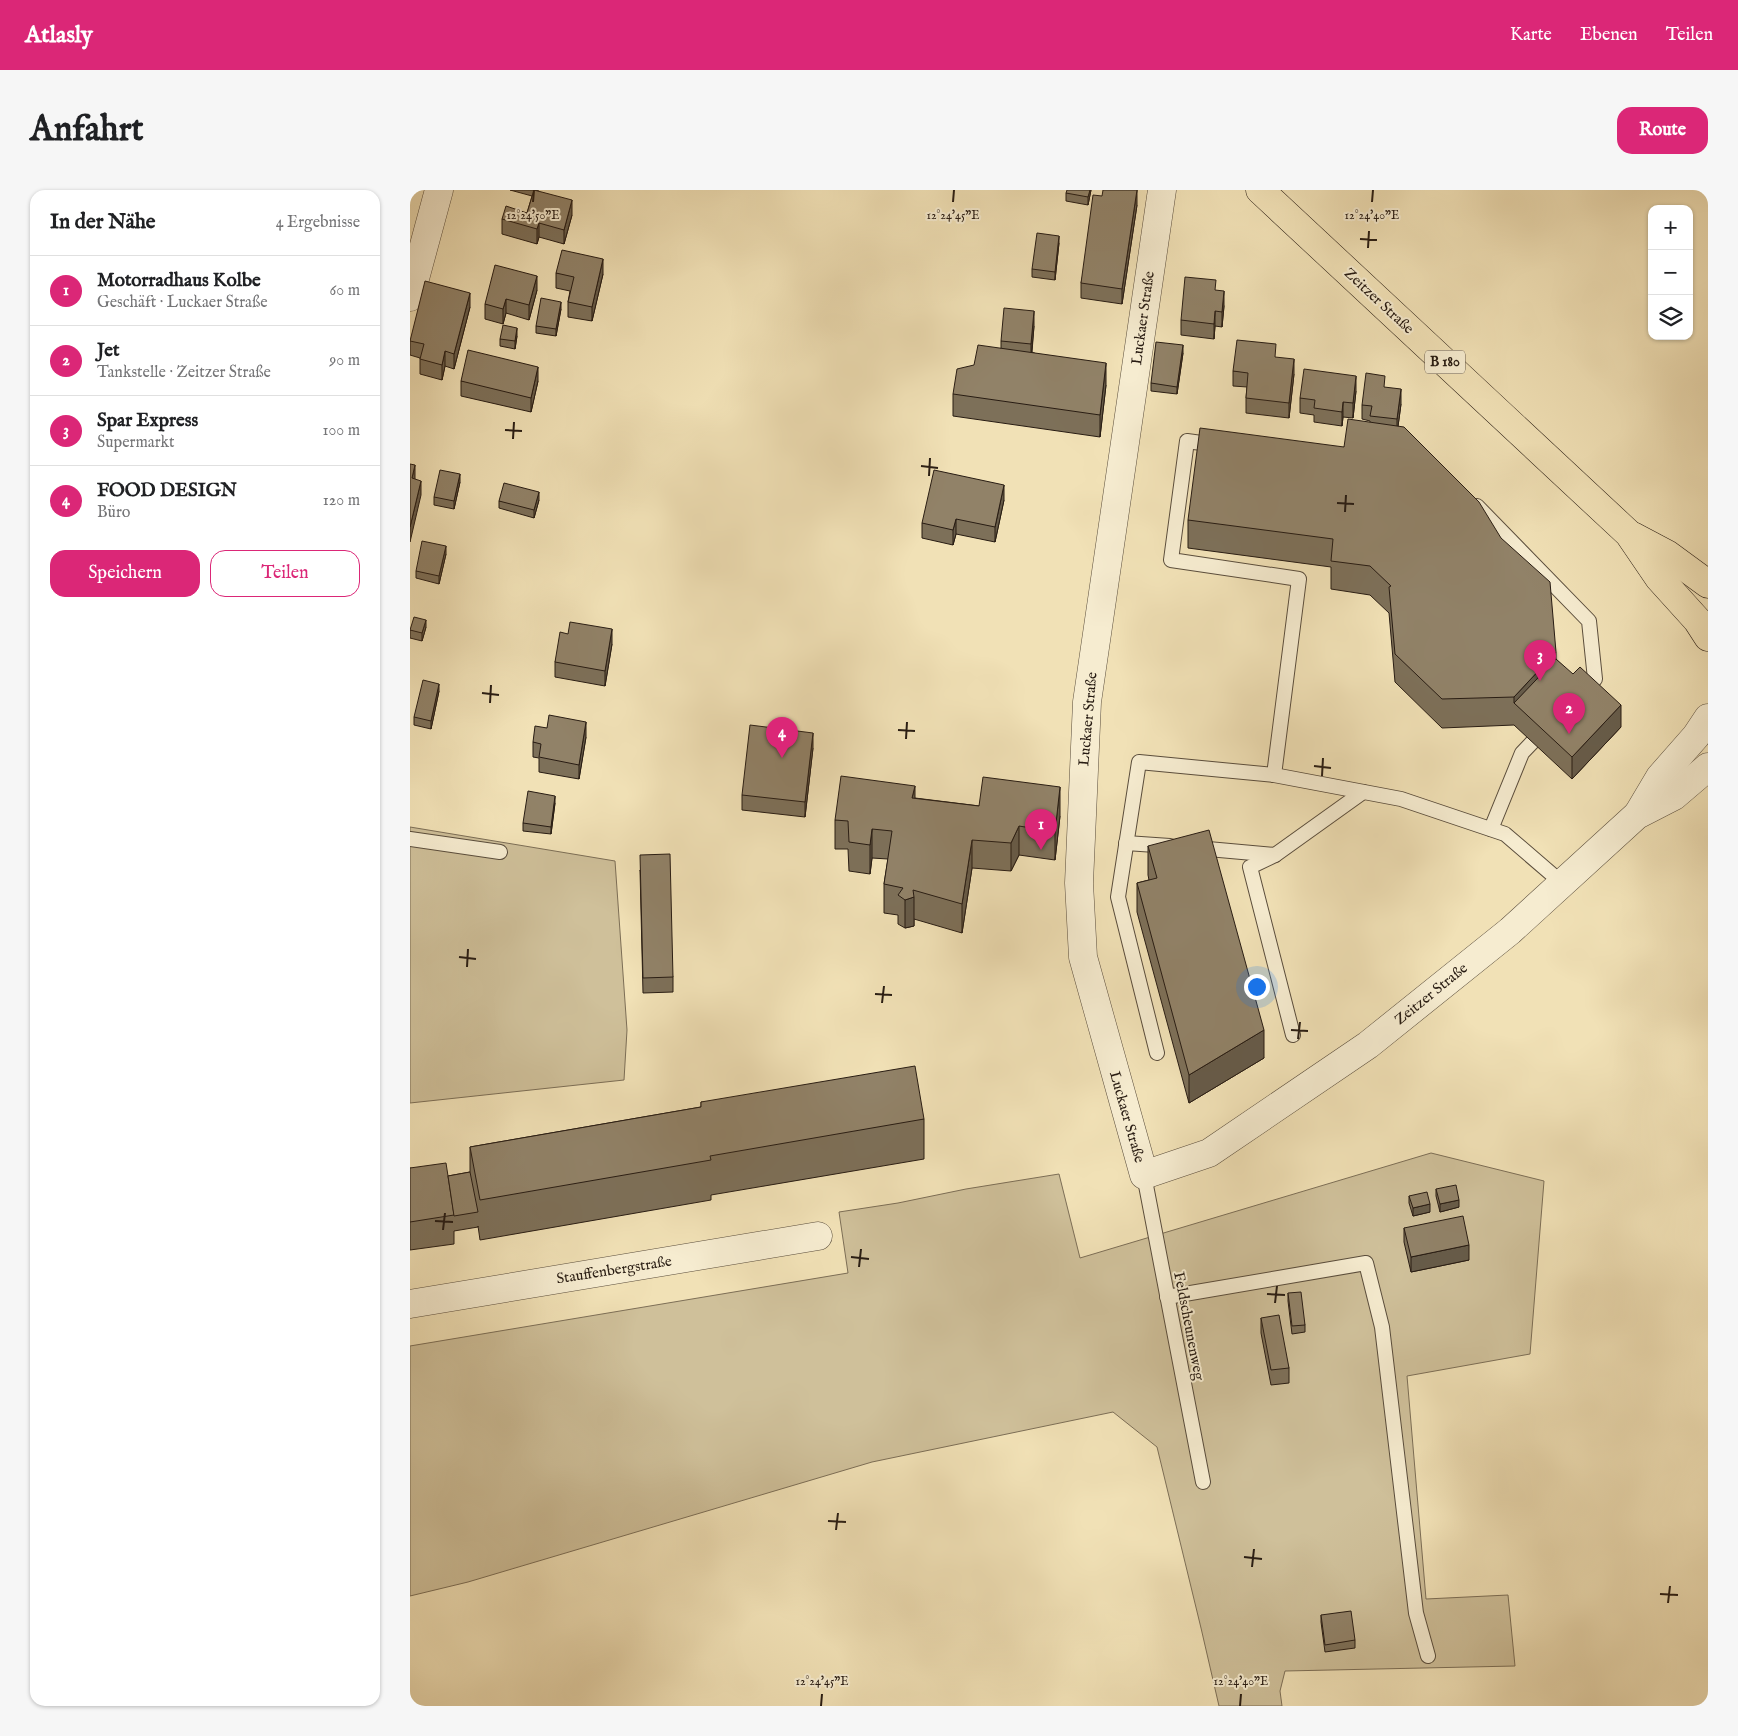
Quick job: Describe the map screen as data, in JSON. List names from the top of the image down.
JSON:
{
  "streets": {
    "main road": ["Zeitzer Straße", "B 180"],
    "street": ["Luckaer Straße", "Stauffenbergstraße"],
    "lane": ["Feldscheunenweg"]
  },
  "crossings": [
    ["Zeitzer Straße", "Luckaer Straße"],
    ["Luckaer Straße", "Feldscheunenweg"]
  ],
  "page": {
    "header": "Atlasly",
    "nav": ["Karte", "Ebenen", "Teilen"],
    "buttons": [
      "Route",
      ["Speichern", "Teilen"]
    ],
    "title": "Anfahrt",
    "heading": ["In der Nähe", "4 Ergebnisse"],
    "map_buttons": ["+", "−"],
    "list": [
      {
        "mark": "1",
        "name": "Motorradhaus Kolbe",
        "note": "Geschäft · Luckaer Straße",
        "value": "60 m"
      },
      {
        "mark": "2",
        "name": "Jet",
        "note": "Tankstelle · Zeitzer Straße",
        "value": "90 m"
      },
      {
        "mark": "3",
        "name": "Spar Express",
        "note": "Supermarkt",
        "value": "100 m"
      },
      {
        "mark": "4",
        "name": "FOOD DESIGN",
        "note": "Büro",
        "value": "120 m"
      }
    ],
    "pins": [
      "3",
      "2",
      "4",
      "1"
    ]
  },
  "coordinates": ["12°24'50\"E", "12°24'45\"E", "12°24'40\"E"]
}
